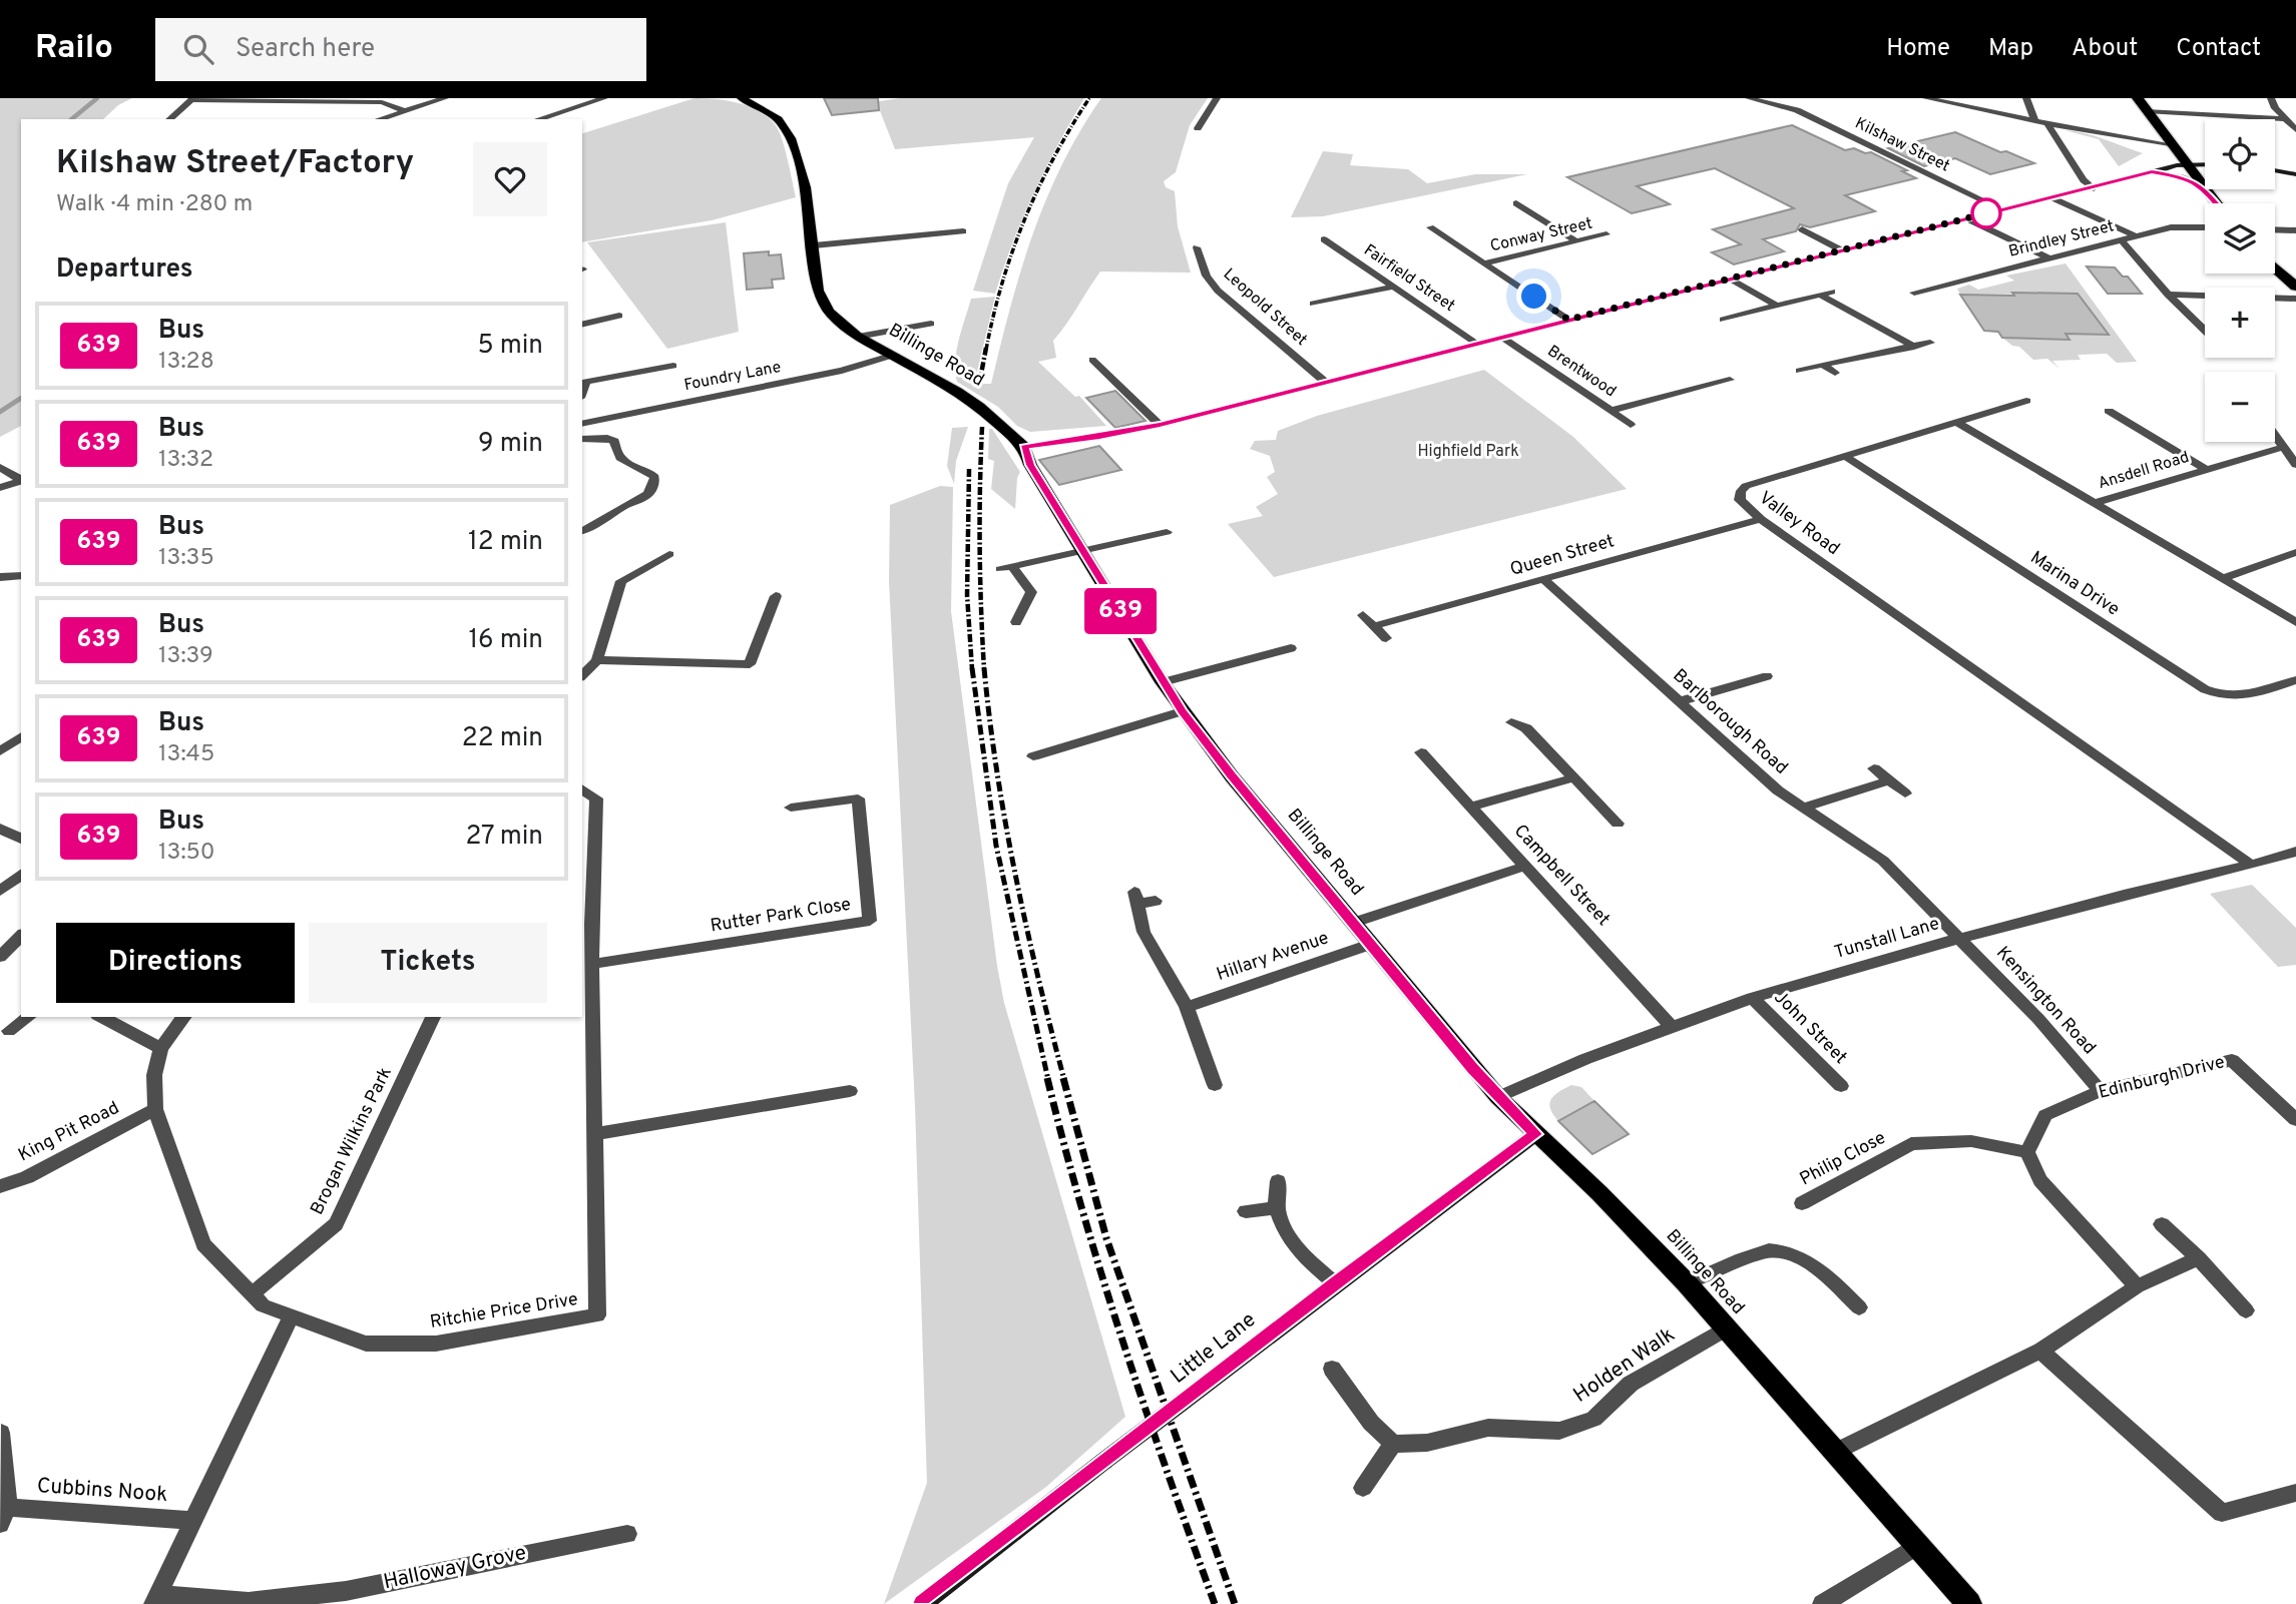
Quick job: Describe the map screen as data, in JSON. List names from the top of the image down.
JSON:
{
  "streets": {
    "main road": ["Billinge Road"],
    "street": [
      "Kilshaw Street",
      "Conway Street",
      "Brindley Street",
      "Fairfield Street",
      "Leopold Street",
      "Brentwood",
      "Foundry Lane",
      "Ansdell Road",
      "Valley Road",
      "Queen Street",
      "Marina Drive",
      "Barlborough Road",
      "Campbell Street",
      "Rutter Park Close",
      "Tunstall Lane",
      "Hillary Avenue",
      "Kensington Road",
      "John Street",
      "Edinburgh Drive",
      "King Pit Road",
      "Brogan Wilkins Park",
      "Philip Close",
      "Ritchie Price Drive",
      "Little Lane",
      "Holden Walk",
      "Cubbins Nook",
      "Halloway Grove"
    ]
  },
  "crossings": [
    ["Billinge Road", "Foundry Lane"],
    ["Billinge Road", "Tunstall Lane"],
    ["Billinge Road", "Hillary Avenue"],
    ["Billinge Road", "Little Lane"],
    ["Billinge Road", "Holden Walk"],
    ["Valley Road", "Queen Street"],
    ["Valley Road", "Marina Drive"],
    ["Valley Road", "Tunstall Lane"],
    ["Queen Street", "Barlborough Road"],
    ["Barlborough Road", "Tunstall Lane"],
    ["Barlborough Road", "Kensington Road"],
    ["Campbell Street", "Tunstall Lane"],
    ["Rutter Park Close", "Ritchie Price Drive"],
    ["Tunstall Lane", "Kensington Road"],
    ["Tunstall Lane", "John Street"],
    ["Kensington Road", "Edinburgh Drive"],
    ["Edinburgh Drive", "Philip Close"],
    ["King Pit Road", "Ritchie Price Drive"],
    ["Brogan Wilkins Park", "Ritchie Price Drive"],
    ["Ritchie Price Drive", "Halloway Grove"],
    ["Cubbins Nook", "Halloway Grove"]
  ],
  "parks": ["Highfield Park"],
  "lines": ["bus line 639"],
  "page": {
    "header": "Railo",
    "search": "Search here",
    "nav": [
      "Home",
      "Map",
      "About",
      "Contact"
    ],
    "on_map": "639",
    "map_buttons": ["+", "−"],
    "heading": [
      ["Kilshaw Street/Factory", "Walk · 4 min · 280 m"],
      "Departures"
    ],
    "list": [
      {
        "mark": "639",
        "name": "Bus",
        "note": "13:28",
        "value": "5 min"
      },
      {
        "mark": "639",
        "name": "Bus",
        "note": "13:32",
        "value": "9 min"
      },
      {
        "mark": "639",
        "name": "Bus",
        "note": "13:35",
        "value": "12 min"
      },
      {
        "mark": "639",
        "name": "Bus",
        "note": "13:39",
        "value": "16 min"
      },
      {
        "mark": "639",
        "name": "Bus",
        "note": "13:45",
        "value": "22 min"
      },
      {
        "mark": "639",
        "name": "Bus",
        "note": "13:50",
        "value": "27 min"
      }
    ],
    "buttons": ["Directions", "Tickets"]
  }
}
